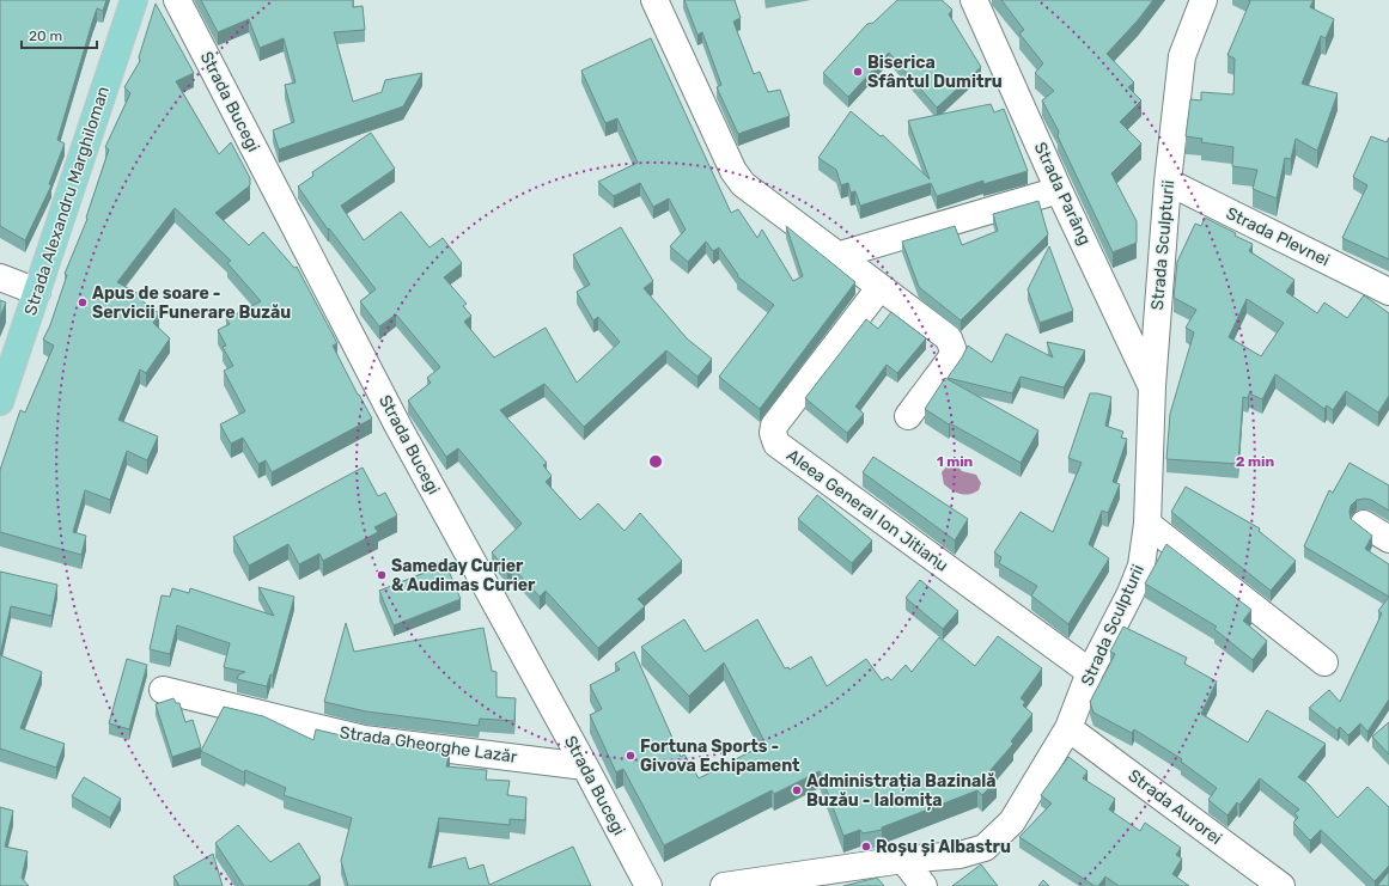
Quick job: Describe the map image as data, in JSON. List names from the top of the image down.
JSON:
{
  "streets": {
    "main road": ["Strada Alexandru Marghiloman"],
    "street": [
      "Strada Bucegi",
      "Strada Parâng",
      "Strada Plevnei",
      "Strada Sculpturii",
      "Aleea General Ion Jitianu",
      "Strada Gheorghe Lazăr",
      "Strada Aurorei"
    ]
  },
  "crossings": [
    ["Strada Bucegi", "Strada Gheorghe Lazăr"],
    ["Strada Parâng", "Strada Sculpturii"],
    ["Strada Plevnei", "Strada Sculpturii"],
    ["Strada Sculpturii", "Aleea General Ion Jitianu"],
    ["Strada Sculpturii", "Strada Aurorei"]
  ],
  "places": [
    "Biserica Sfântul Dumitru",
    "Apus de soare - Servicii Funerare Buzău",
    "Sameday Curier & Audimas Curier",
    "Fortuna Sports - Givova Echipament",
    "Administrația Bazinală Buzău - Ialomița",
    "Roșu și Albastru"
  ],
  "scale_bar": "20 m",
  "rings": ["1 min", "2 min"]
}
